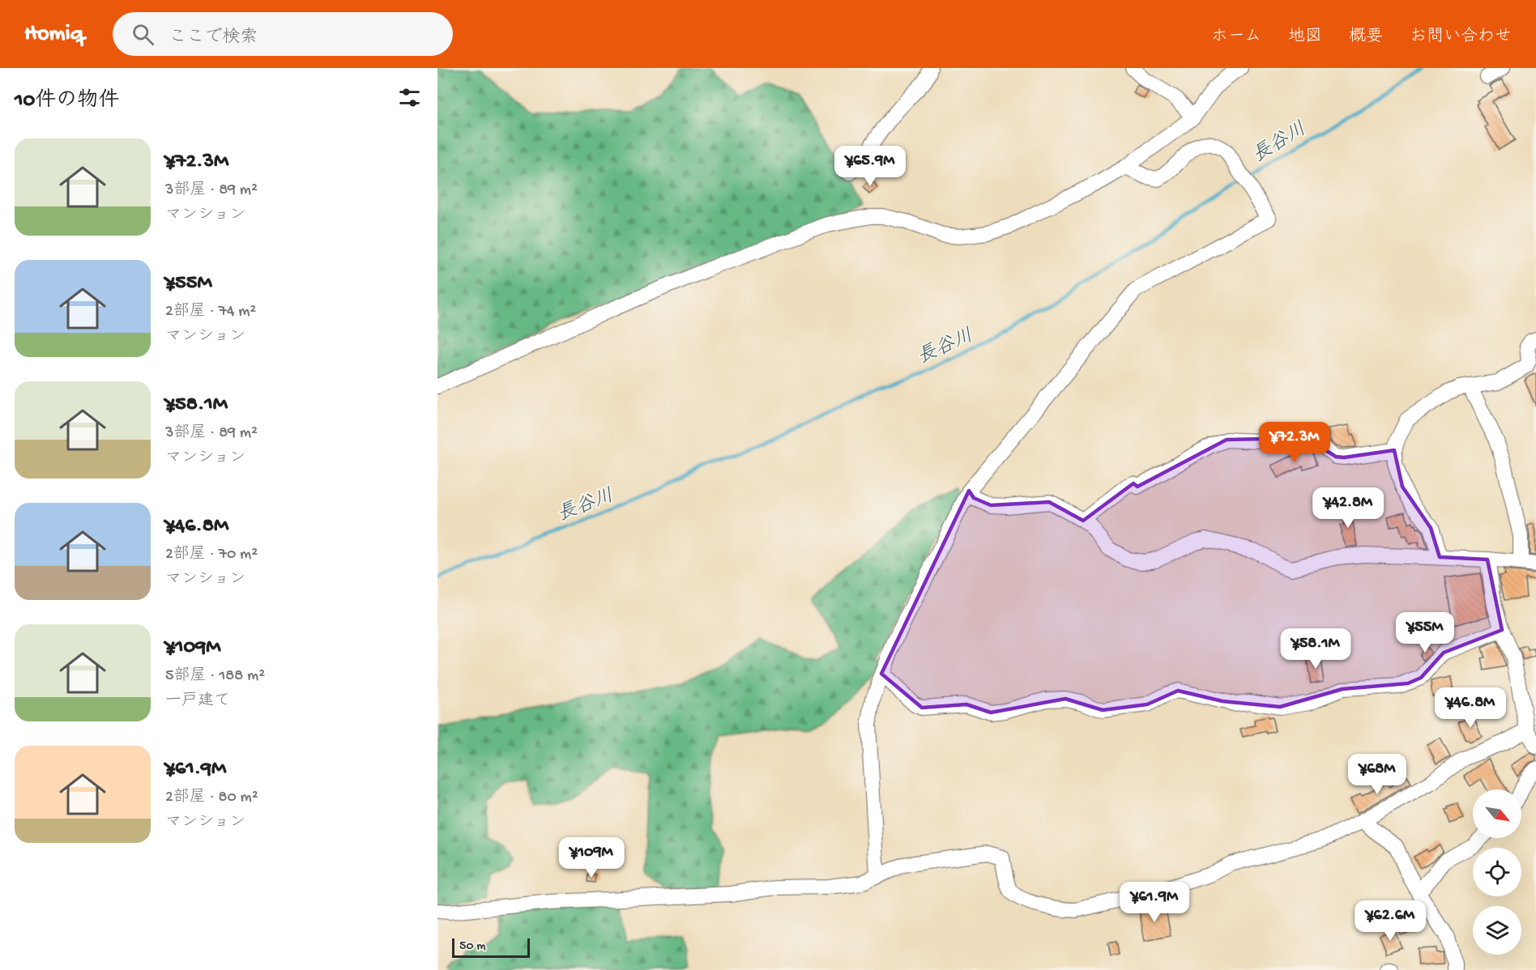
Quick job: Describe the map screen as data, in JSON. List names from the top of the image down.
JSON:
{
  "water": ["長谷川"],
  "scale_bar": "50 m",
  "north": "bottom right",
  "page": {
    "header": "Homiq",
    "search": "ここで検索",
    "nav": [
      "ホーム",
      "地図",
      "概要",
      "お問い合わせ"
    ],
    "heading": "10件の物件",
    "list": [
      {
        "name": "¥72.3M",
        "note": "3部屋 · 89 m² · マンション"
      },
      {
        "name": "¥55M",
        "note": "2部屋 · 74 m² · マンション"
      },
      {
        "name": "¥58.1M",
        "note": "3部屋 · 89 m² · マンション"
      },
      {
        "name": "¥46.8M",
        "note": "2部屋 · 70 m² · マンション"
      },
      {
        "name": "¥109M",
        "note": "5部屋 · 188 m² · 一戸建て"
      },
      {
        "name": "¥61.9M",
        "note": "2部屋 · 80 m² · マンション"
      }
    ],
    "price": [
      "¥65.9M",
      "¥72.3M",
      "¥42.8M",
      "¥55M",
      "¥58.1M",
      "¥46.8M",
      "¥68M",
      "¥109M",
      "¥61.9M",
      "¥62.6M"
    ],
    "scale": "50 m"
  }
}
